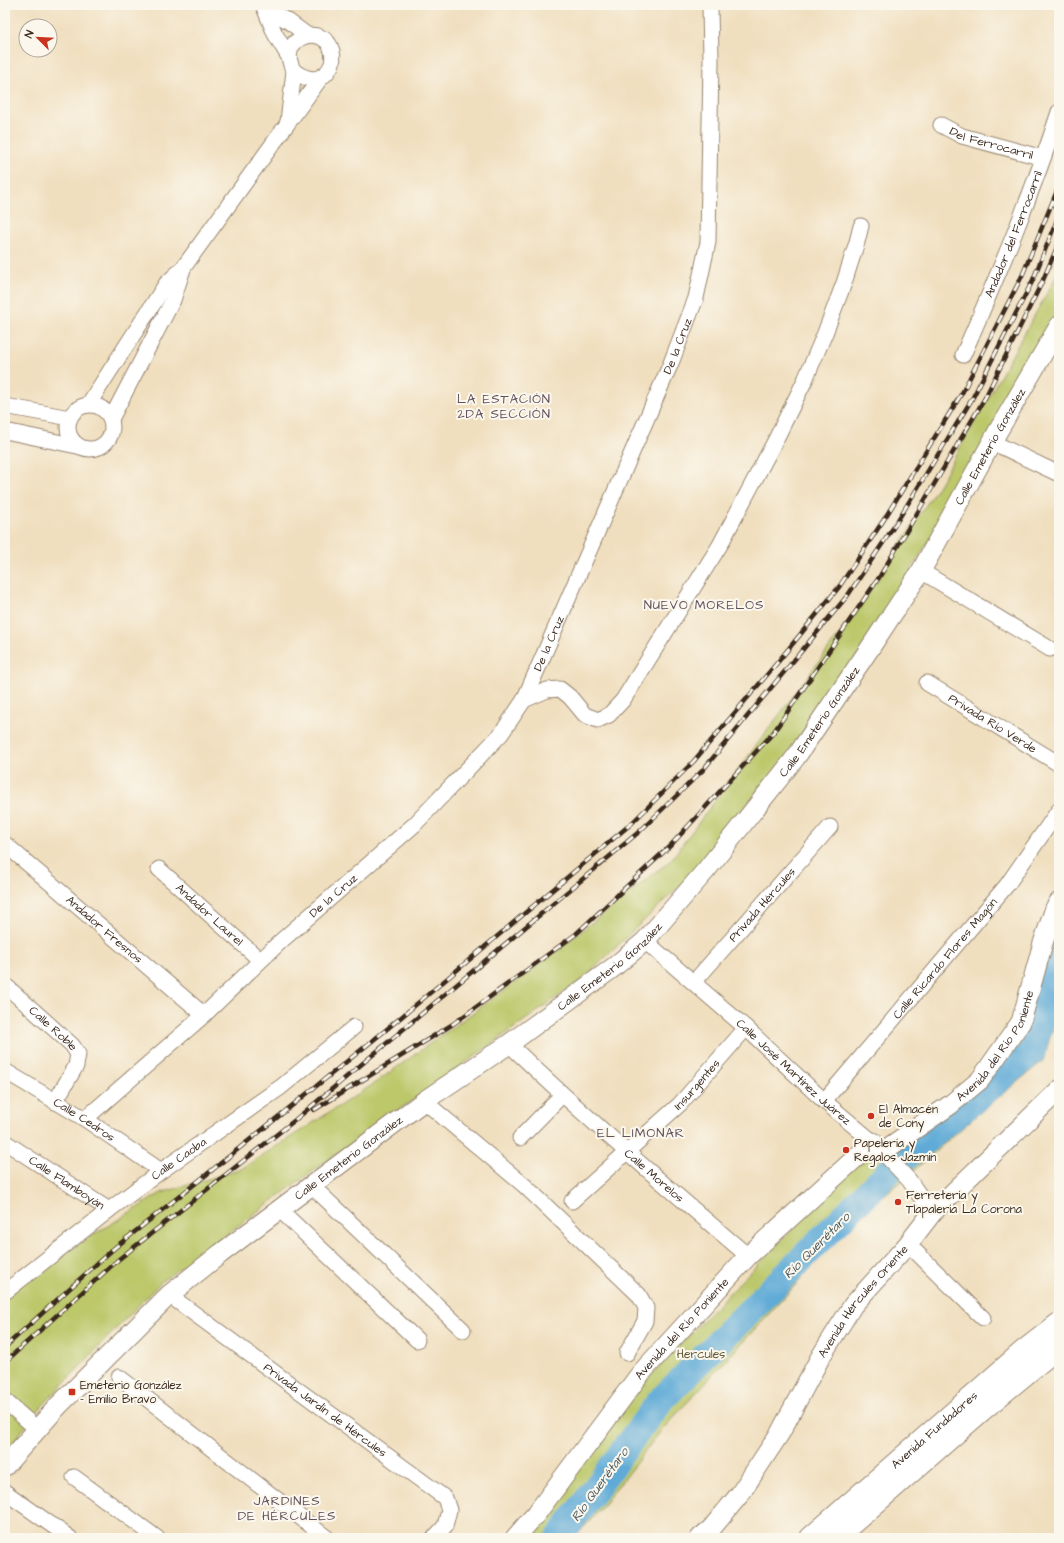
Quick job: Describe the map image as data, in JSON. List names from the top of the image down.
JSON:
{
  "streets": {
    "main road": ["Avenida Fundadores"],
    "street": [
      "Del Ferrocarril",
      "Andador del Ferrocarril",
      "De la Cruz",
      "Calle Emeterio González",
      "Privada Río Verde",
      "Privada Hércules",
      "Andador Laurel",
      "Andador Fresnos",
      "Calle Ricardo Flores Magón",
      "Calle Roble",
      "Avenida del Río Poniente",
      "Calle José Martínez Juárez",
      "Insurgentes",
      "Calle Cedros",
      "Calle Caoba",
      "Calle Morelos",
      "Calle Flamboyán",
      "Avenida Hércules Oriente",
      "Privada Jardín de Hércules"
    ]
  },
  "crossings": [
    ["Del Ferrocarril", "Andador del Ferrocarril"],
    ["De la Cruz", "Andador Laurel"],
    ["De la Cruz", "Andador Fresnos"],
    ["De la Cruz", "Calle Cedros"],
    ["Calle Emeterio González", "Calle José Martínez Juárez"],
    ["Calle Emeterio González", "Calle Morelos"],
    ["Calle Emeterio González", "Privada Jardín de Hércules"],
    ["Privada Hércules", "Calle José Martínez Juárez"],
    ["Calle Ricardo Flores Magón", "Calle José Martínez Juárez"],
    ["Calle Roble", "Calle Cedros"],
    ["Avenida del Río Poniente", "Calle José Martínez Juárez"],
    ["Avenida del Río Poniente", "Calle Morelos"],
    ["Calle José Martínez Juárez", "Insurgentes"],
    ["Calle José Martínez Juárez", "Avenida Hércules Oriente"],
    ["Insurgentes", "Calle Morelos"],
    ["Calle Cedros", "Calle Caoba"],
    ["Calle Caoba", "Calle Flamboyán"]
  ],
  "districts": [
    "LA ESTACIÓN 2DA SECCIÓN",
    "NUEVO MORELOS",
    "EL LIMONAR",
    "JARDINES DE HÉRCULES"
  ],
  "water": ["Río Querétaro"],
  "parks": ["Hercules"],
  "places": {
    "other": ["El Almacén de Cony", "Papelería y Regalos Jazmín", "Ferretería y Tlapalería La Corona"],
    "transit": ["Emeterio González - Emilio Bravo"]
  },
  "north": "top left"
}
